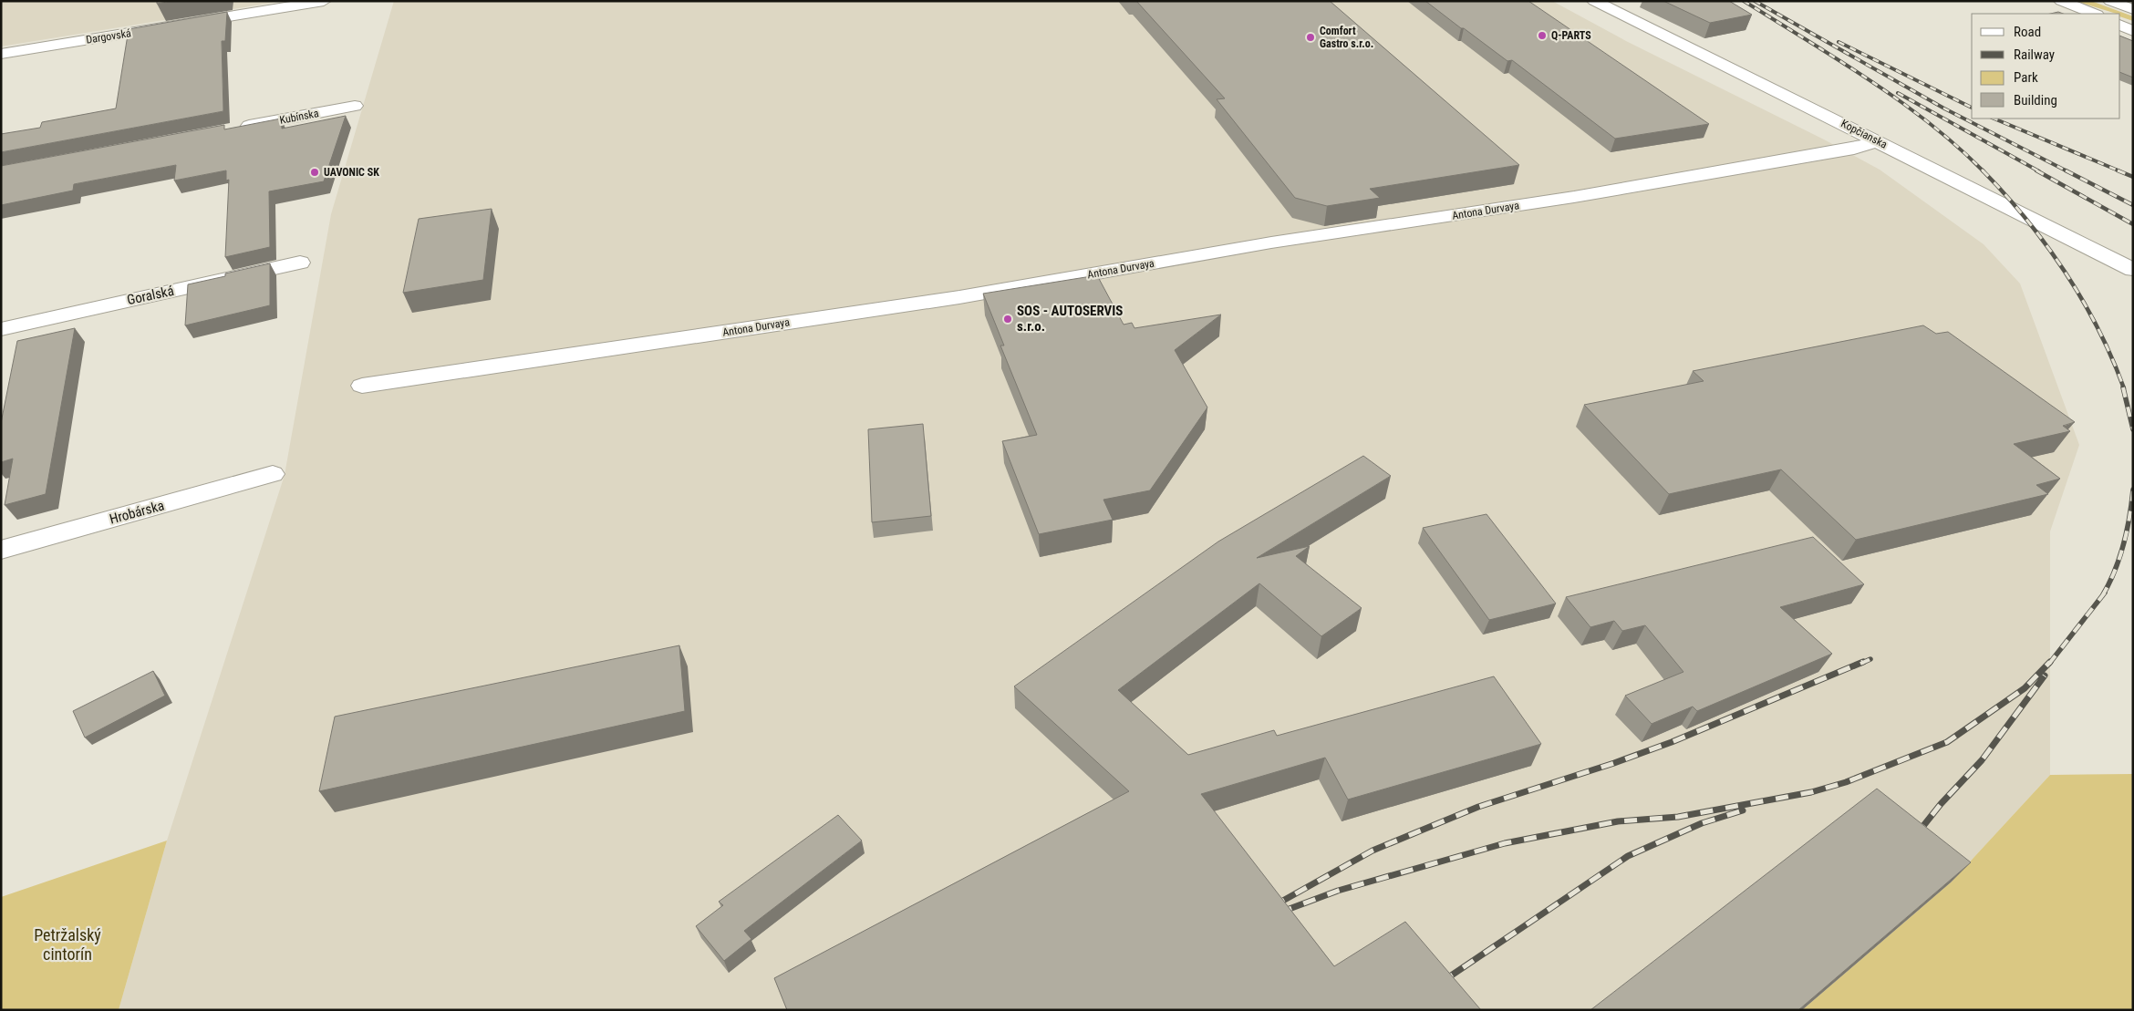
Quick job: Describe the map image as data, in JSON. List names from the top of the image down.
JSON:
{
  "streets": {
    "street": [
      "Dargovská",
      "Kubínska",
      "Kopčianska",
      "Antona Durvaya",
      "Goralská",
      "Hrobárska"
    ]
  },
  "crossings": [
    ["Kopčianska", "Antona Durvaya"]
  ],
  "parks": ["Petržalský cintorín"],
  "places": [
    "Q-PARTS",
    "Comfort Gastro s.r.o.",
    "UAVONIC SK",
    "SOS - AUTOSERVIS s.r.o."
  ],
  "legend": [
    "Road",
    "Railway",
    "Park",
    "Building"
  ]
}
